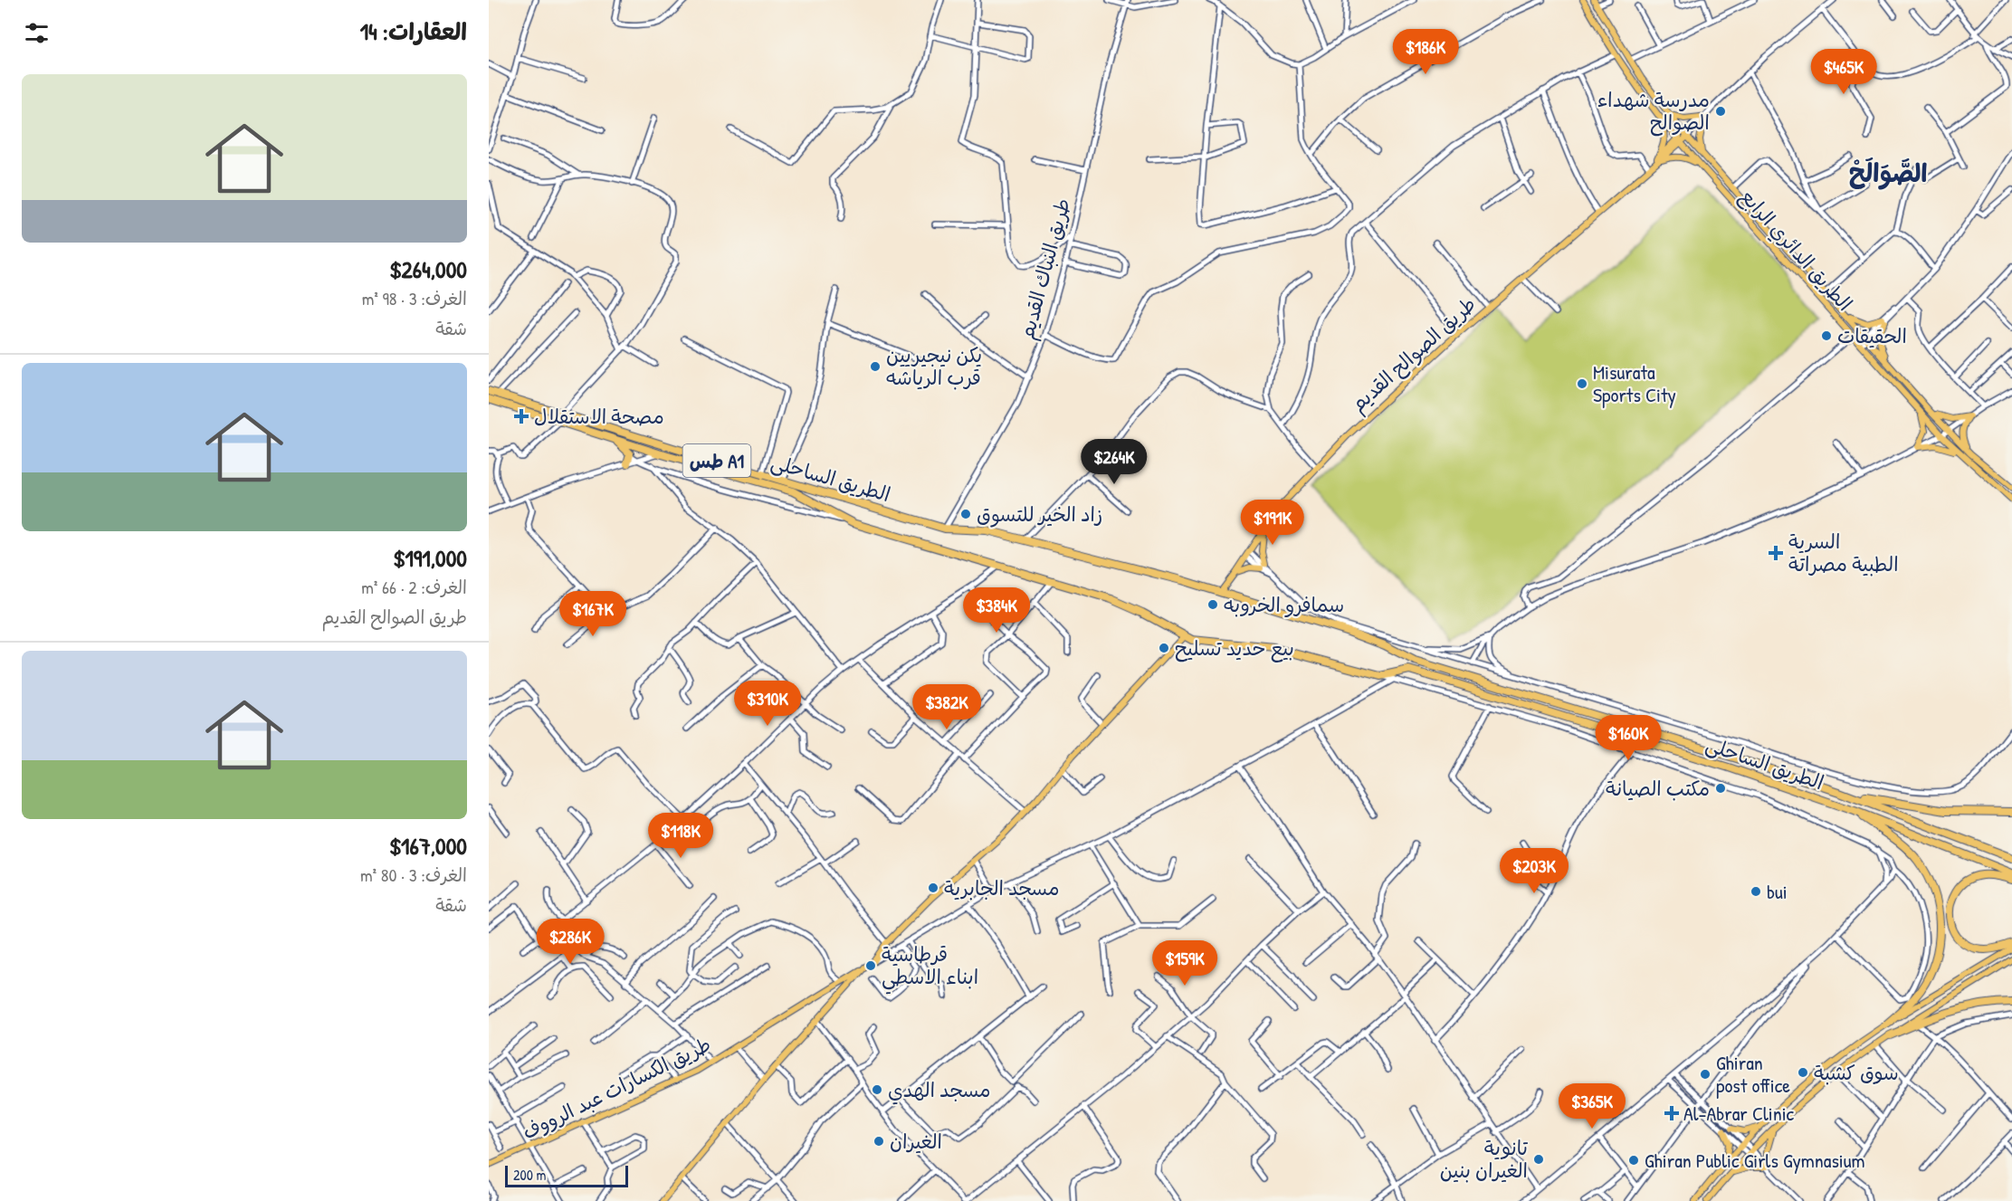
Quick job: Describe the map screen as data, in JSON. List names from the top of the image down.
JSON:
{
  "streets": {
    "highway": ["طس A1", "الطريق الساحلى"],
    "main road": ["الطريق الدائري الرابع", "طريق الصوالح القديم", "طريق الكسارات عبد الرووف"],
    "street": ["طريق النباك القديم"]
  },
  "crossings": [
    ["الطريق الدائري الرابع", "طريق الصوالح القديم"],
    ["طريق النباك القديم", "الطريق الساحلى"],
    ["طريق الصوالح القديم", "الطريق الساحلى"]
  ],
  "districts": ["الصَّوَالَحْ"],
  "places": {
    "other": [
      "مدرسة شهداء الصوالح",
      "الحقيقات",
      "يكن نيجيريين قرب الرياشه",
      "Misurata Sports City",
      "زاد الخير للتسوق",
      "سمافرو الخروبه",
      "بيع حديد تسليح",
      "مكتب الصيانة",
      "مسجد الجابرية",
      "bui",
      "قرطاسية ابناء الاسطي",
      "سوق كشبة",
      "Ghiran post office",
      "مسجد الهدي",
      "الغيران",
      "تانوية الغيران بنين",
      "Ghiran Public Girls Gymnasium"
    ],
    "health": ["مصحة الاستقلال", "السرية الطبية مصراتة", "Al-Abrar Clinic"]
  },
  "scale_bar": "200 m",
  "page": {
    "heading": "العقارات: 14",
    "price": [
      "$186K",
      "$465K",
      "$264K",
      "$191K",
      "$384K",
      "$167K",
      "$310K",
      "$382K",
      "$160K",
      "$118K",
      "$203K",
      "$286K",
      "$159K",
      "$365K"
    ],
    "list": [
      {
        "name": "$264,000",
        "note": "الغرف: 3 · 98 m² · شقة"
      },
      {
        "name": "$191,000",
        "note": "الغرف: 2 · 66 m² · طريق الصوالح القديم"
      },
      {
        "name": "$167,000",
        "note": "الغرف: 3 · 80 m² · شقة"
      }
    ],
    "scale": "200 m"
  }
}
